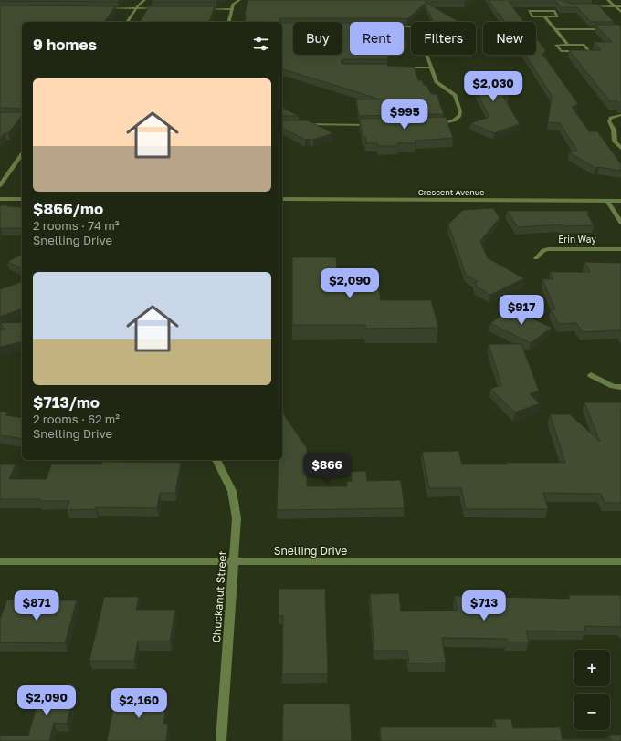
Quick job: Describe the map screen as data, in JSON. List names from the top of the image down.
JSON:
{
  "streets": {
    "street": [
      "Crescent Avenue",
      "Erin Way",
      "Snelling Drive",
      "Chuckanut Street"
    ]
  },
  "crossings": [
    ["Snelling Drive", "Chuckanut Street"]
  ],
  "page": {
    "chip": [
      "Buy",
      "Rent",
      "Filters",
      "New"
    ],
    "heading": "9 homes",
    "list": [
      {
        "name": "$866/mo",
        "note": "2 rooms · 74 m² · Snelling Drive"
      },
      {
        "name": "$713/mo",
        "note": "2 rooms · 62 m² · Snelling Drive"
      }
    ],
    "price": [
      "$2,030",
      "$995",
      "$2,090",
      "$917",
      "$866",
      "$871",
      "$713",
      "$2,090",
      "$2,160"
    ],
    "map_buttons": ["+", "−"]
  }
}
